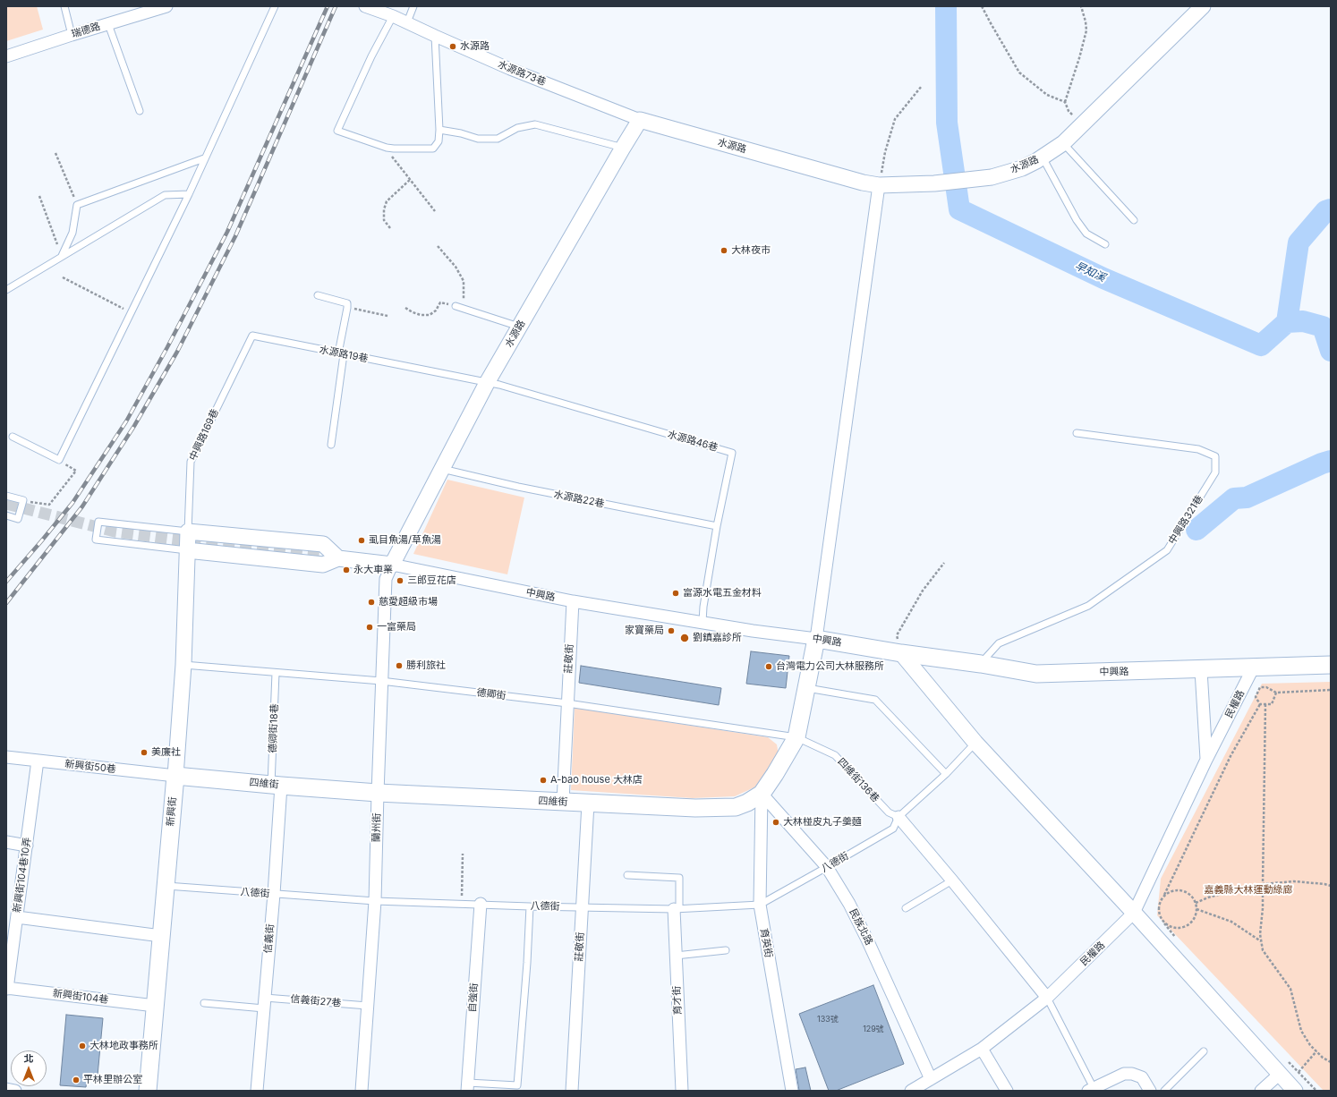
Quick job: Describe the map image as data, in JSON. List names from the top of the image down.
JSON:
{
  "streets": {
    "main road": ["中興路", "四維街", "新興街"],
    "street": [
      "瑞德路",
      "水源路73巷",
      "水源路",
      "莊敬街",
      "民權路",
      "新興街50巷",
      "蘭州街",
      "新興街104巷10弄",
      "民族北路",
      "信義街",
      "育英街",
      "新興街104巷",
      "自強街",
      "育才街"
    ],
    "lane": [
      "水源路19巷",
      "中興路169巷",
      "水源路46巷",
      "水源路22巷",
      "中興路321巷",
      "德卿街",
      "德卿街18巷",
      "四維街136巷",
      "八德街",
      "信義街27巷"
    ]
  },
  "crossings": [
    ["水源路73巷", "水源路"],
    ["水源路", "水源路19巷"],
    ["水源路", "水源路46巷"],
    ["水源路", "水源路22巷"],
    ["水源路", "中興路"],
    ["水源路", "蘭州街"],
    ["水源路19巷", "中興路169巷"],
    ["水源路19巷", "水源路46巷"],
    ["中興路169巷", "新興街"],
    ["水源路46巷", "水源路22巷"],
    ["水源路46巷", "中興路"],
    ["中興路321巷", "中興路"],
    ["中興路", "莊敬街"],
    ["中興路", "民權路"],
    ["中興路", "四維街"],
    ["中興路", "蘭州街"],
    ["莊敬街", "德卿街"],
    ["莊敬街", "四維街"],
    ["莊敬街", "八德街"],
    ["德卿街", "德卿街18巷"],
    ["德卿街", "四維街136巷"],
    ["德卿街", "四維街"],
    ["德卿街", "新興街"],
    ["德卿街", "蘭州街"],
    ["民權路", "民族北路"],
    ["德卿街18巷", "四維街"],
    ["德卿街18巷", "信義街"],
    ["新興街50巷", "四維街"],
    ["新興街50巷", "新興街"],
    ["新興街50巷", "新興街104巷10弄"],
    ["四維街136巷", "四維街"],
    ["四維街136巷", "八德街"],
    ["四維街", "新興街"],
    ["四維街", "蘭州街"],
    ["四維街", "民族北路"],
    ["四維街", "信義街"],
    ["四維街", "育英街"],
    ["新興街", "八德街"],
    ["新興街", "新興街104巷"],
    ["蘭州街", "八德街"],
    ["蘭州街", "信義街27巷"],
    ["八德街", "民族北路"],
    ["八德街", "信義街"],
    ["八德街", "育英街"],
    ["八德街", "自強街"],
    ["八德街", "育才街"],
    ["新興街104巷10弄", "新興街104巷"],
    ["民族北路", "育英街"],
    ["信義街", "信義街27巷"]
  ],
  "water": ["早知溪"],
  "parks": ["嘉義縣大林運動綠廊"],
  "places": [
    "水源路",
    "大林夜市",
    "虱目魚湯/草魚湯",
    "永大車業",
    "三郎豆花店",
    "富源水電五金材料",
    "慈愛超級市場",
    "一富藥局",
    "家寶藥局",
    "劉鎮嘉診所",
    "勝利旅社",
    "台灣電力公司大林服務所",
    "美廉社",
    "A-bao house 大林店",
    "大林椪皮丸子羹麵",
    "大林地政事務所",
    "平林里辦公室"
  ],
  "house_numbers": ["133號", "129號"],
  "north": "top"
}
